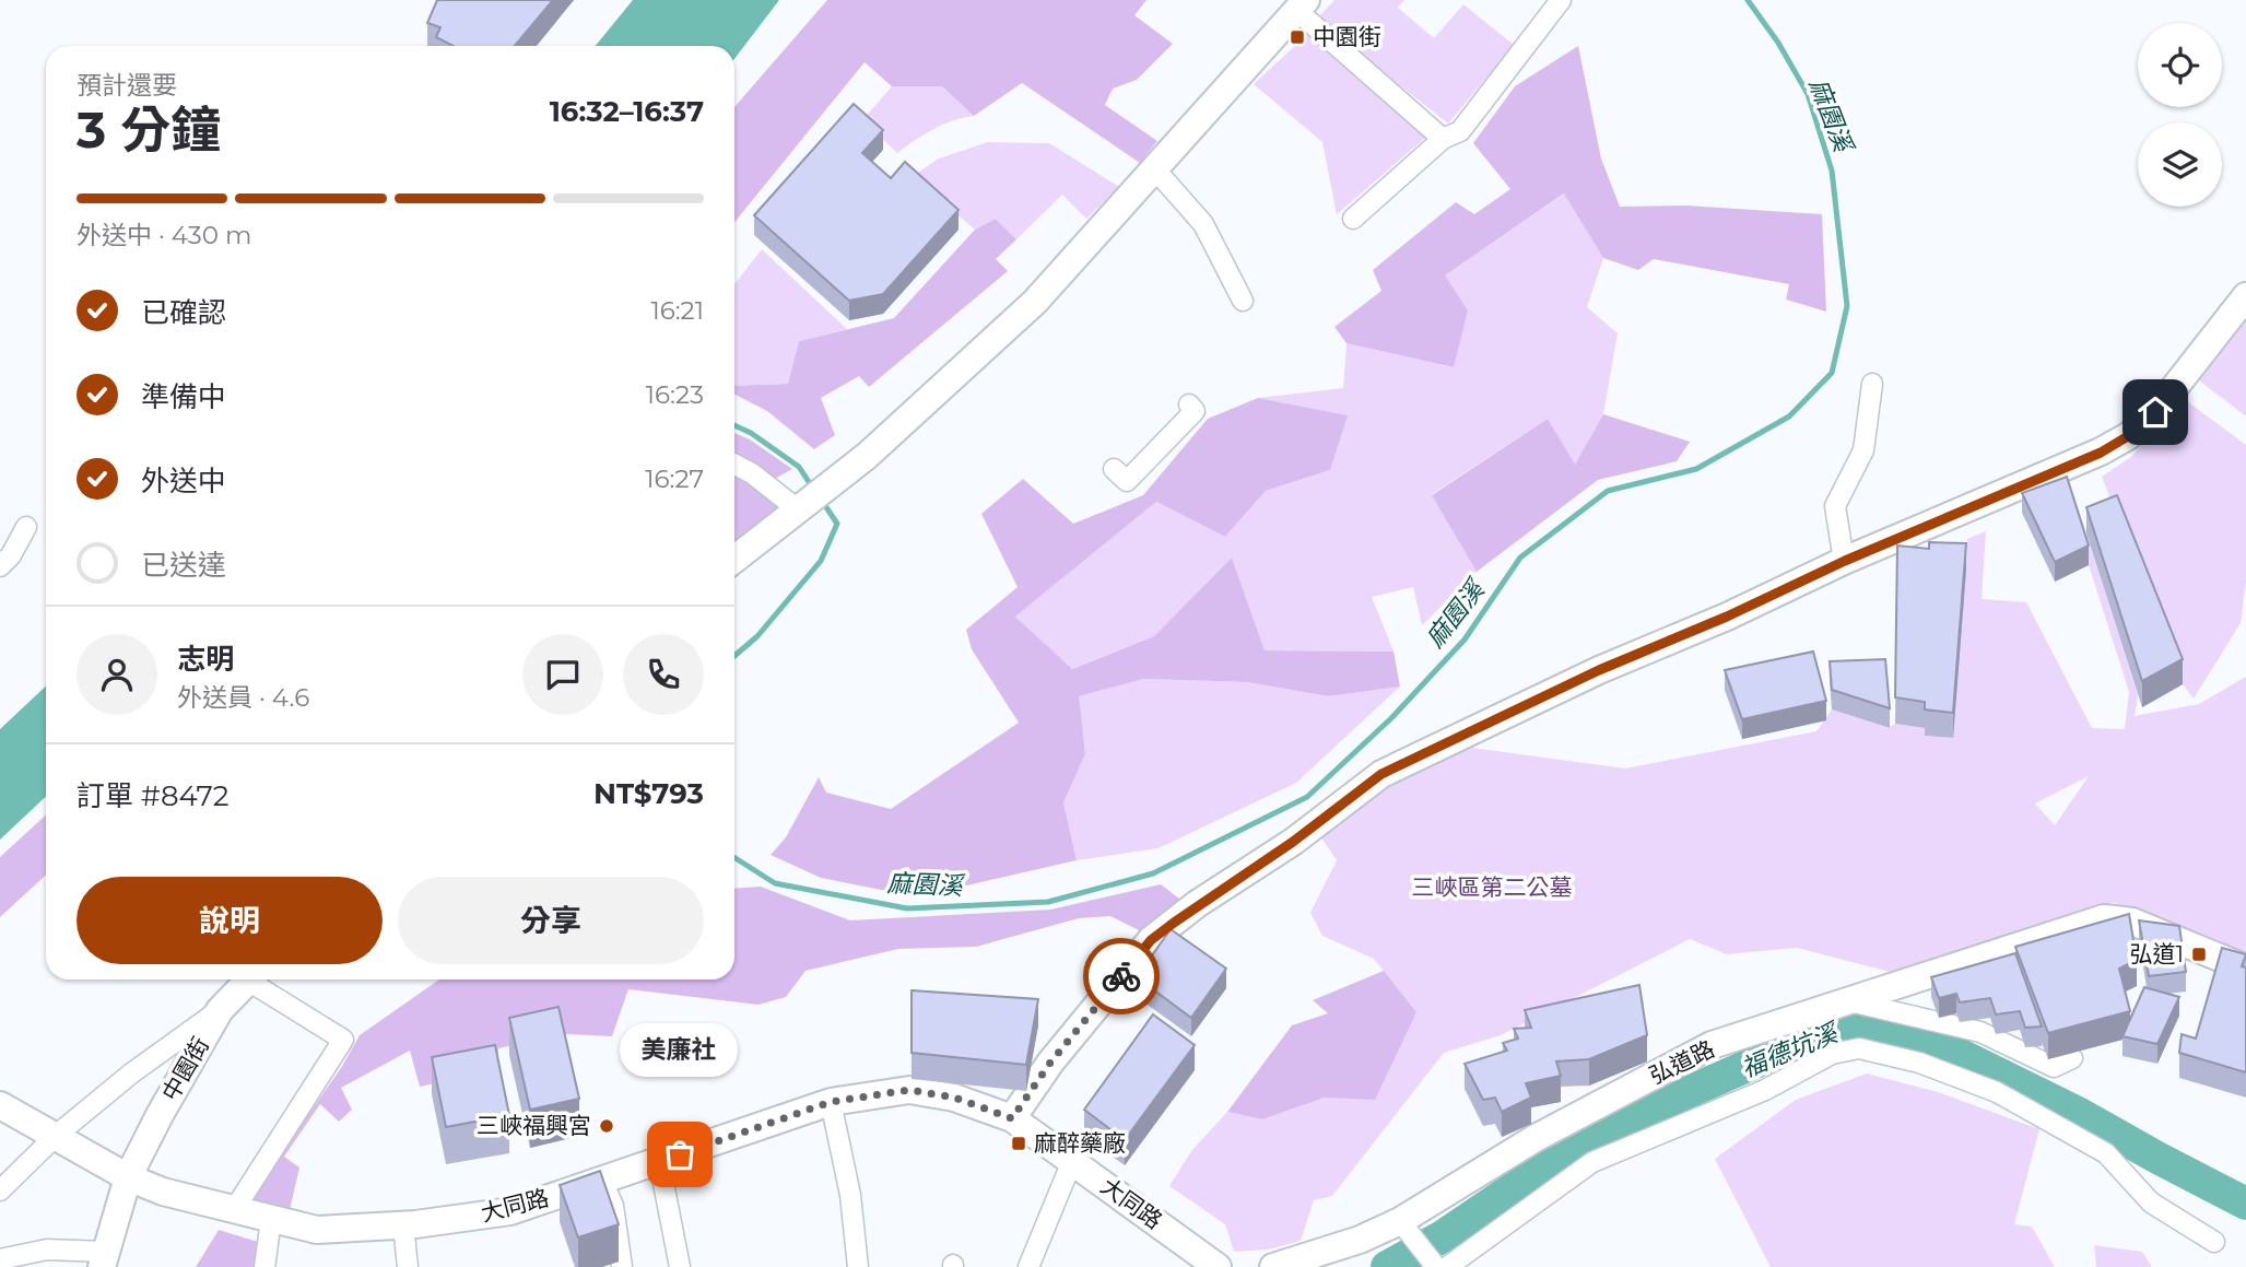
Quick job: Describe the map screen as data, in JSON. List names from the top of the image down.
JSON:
{
  "streets": {
    "street": ["弘道路", "中園街", "大同路"]
  },
  "crossings": [
    ["中園街", "大同路"]
  ],
  "water": ["麻園溪", "福德坑溪"],
  "parks": ["三峽區第二公墓"],
  "places": {
    "transit": ["中園街", "弘道1", "麻醉藥廠"],
    "other": ["三峽福興宮", "美廉社"]
  },
  "page": {
    "heading": ["3 分鐘", "預計還要", "16:32–16:37"],
    "panel": [
      "志明",
      "外送員 · 4.6",
      "訂單 #8472",
      "NT$793"
    ],
    "bar": "外送中 · 430 m",
    "list": [
      ["已確認", "16:21"],
      ["準備中", "16:23"],
      ["外送中", "16:27"],
      "已送達"
    ],
    "buttons": ["說明", "分享"],
    "bubble": "美廉社"
  }
}
